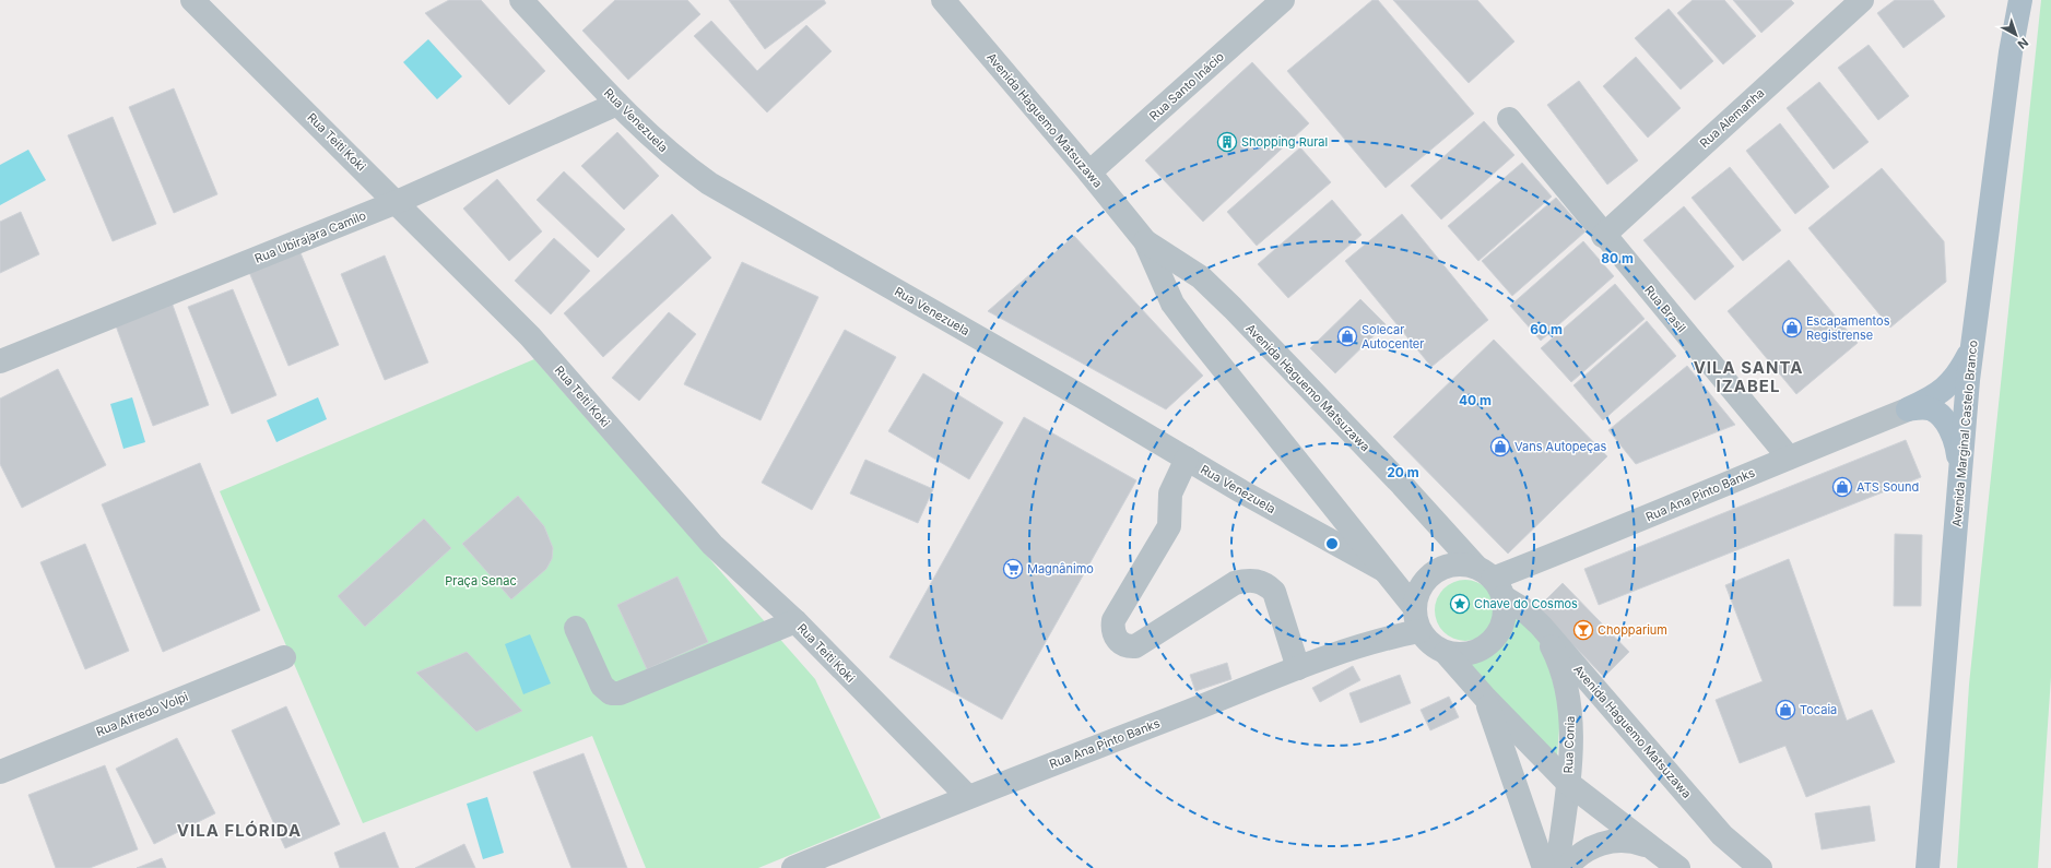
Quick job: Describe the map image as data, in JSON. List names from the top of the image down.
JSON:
{
  "streets": {
    "main road": ["Avenida Marginal Castelo Branco"],
    "street": [
      "Rua Santo Inácio",
      "Rua Alemanha",
      "Rua Venezuela",
      "Avenida Haguemo Matsuzawa",
      "Rua Teiti Koki",
      "Rua Ubirajara Camilo",
      "Rua Brasil",
      "Rua Ana Pinto Banks",
      "Rua Alfredo Volpi",
      "Rua Conia"
    ]
  },
  "crossings": [
    ["Rua Santo Inácio", "Avenida Haguemo Matsuzawa"],
    ["Rua Alemanha", "Rua Brasil"],
    ["Rua Venezuela", "Avenida Haguemo Matsuzawa"],
    ["Rua Venezuela", "Rua Ubirajara Camilo"],
    ["Avenida Haguemo Matsuzawa", "Rua Ana Pinto Banks"],
    ["Avenida Haguemo Matsuzawa", "Rua Conia"],
    ["Rua Teiti Koki", "Rua Ubirajara Camilo"],
    ["Rua Teiti Koki", "Rua Ana Pinto Banks"],
    ["Rua Brasil", "Rua Ana Pinto Banks"]
  ],
  "districts": ["VILA SANTA IZABEL", "VILA FLÓRIDA"],
  "parks": ["Praça Senac"],
  "places": {
    "building": ["Shopping Rural"],
    "shop": [
      "Escapamentos Registrense",
      "Solecar Autocenter",
      "Vans Autopeças",
      "ATS Sound",
      "Tocaia"
    ],
    "supermarket": ["Magnânimo"],
    "place": ["Chave do Cosmos"],
    "bar": ["Chopparium"]
  },
  "north": "bottom right",
  "rings": [
    "80 m",
    "60 m",
    "40 m",
    "20 m"
  ]
}
